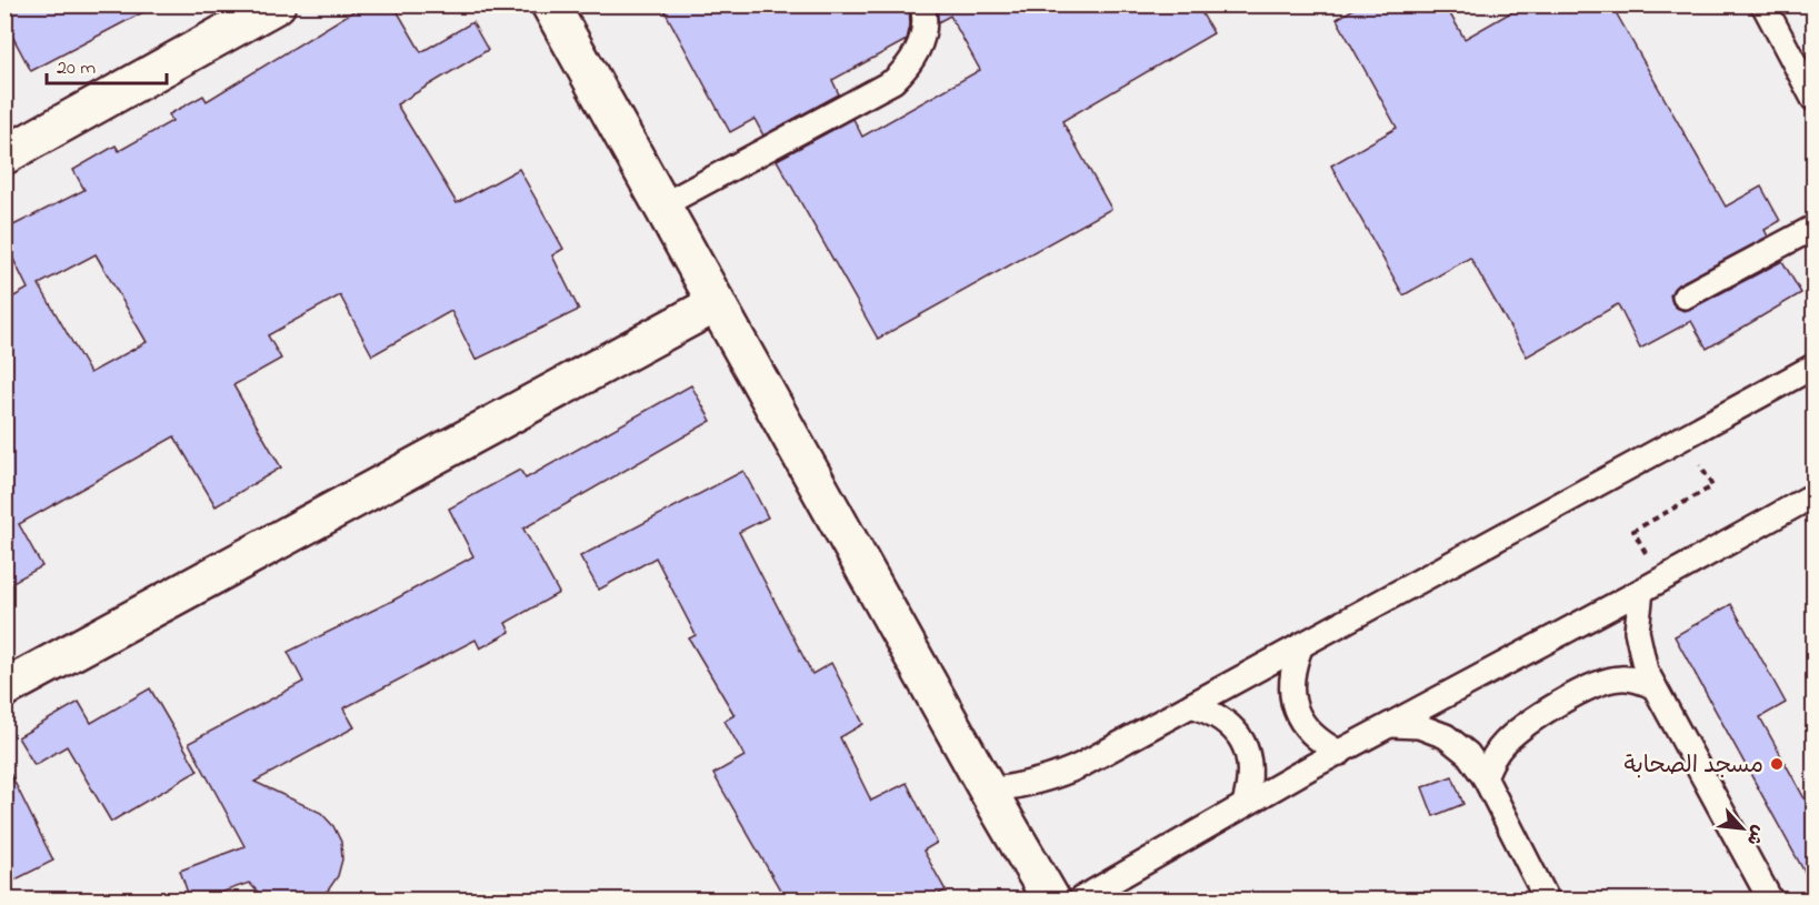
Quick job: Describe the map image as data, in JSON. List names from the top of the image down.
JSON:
{
  "places": ["مسجد الصحابة"],
  "scale_bar": "20 m",
  "north": "bottom right"
}
